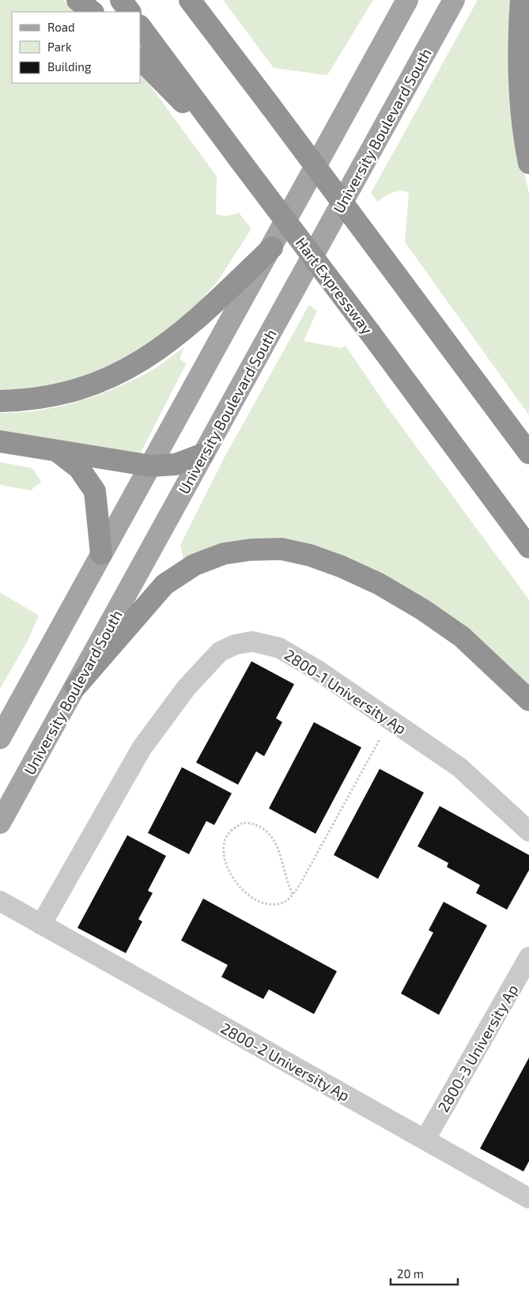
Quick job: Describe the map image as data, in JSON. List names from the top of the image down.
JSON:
{
  "streets": {
    "highway": ["Hart Expressway"],
    "main road": ["University Boulevard South"],
    "street": ["2800-1 University Ap", "2800-3 University Ap", "2800-2 University Ap"]
  },
  "crossings": [
    ["2800-1 University Ap", "2800-2 University Ap"],
    ["2800-3 University Ap", "2800-2 University Ap"]
  ],
  "legend": ["Road", "Park", "Building"],
  "scale_bar": "20 m"
}
